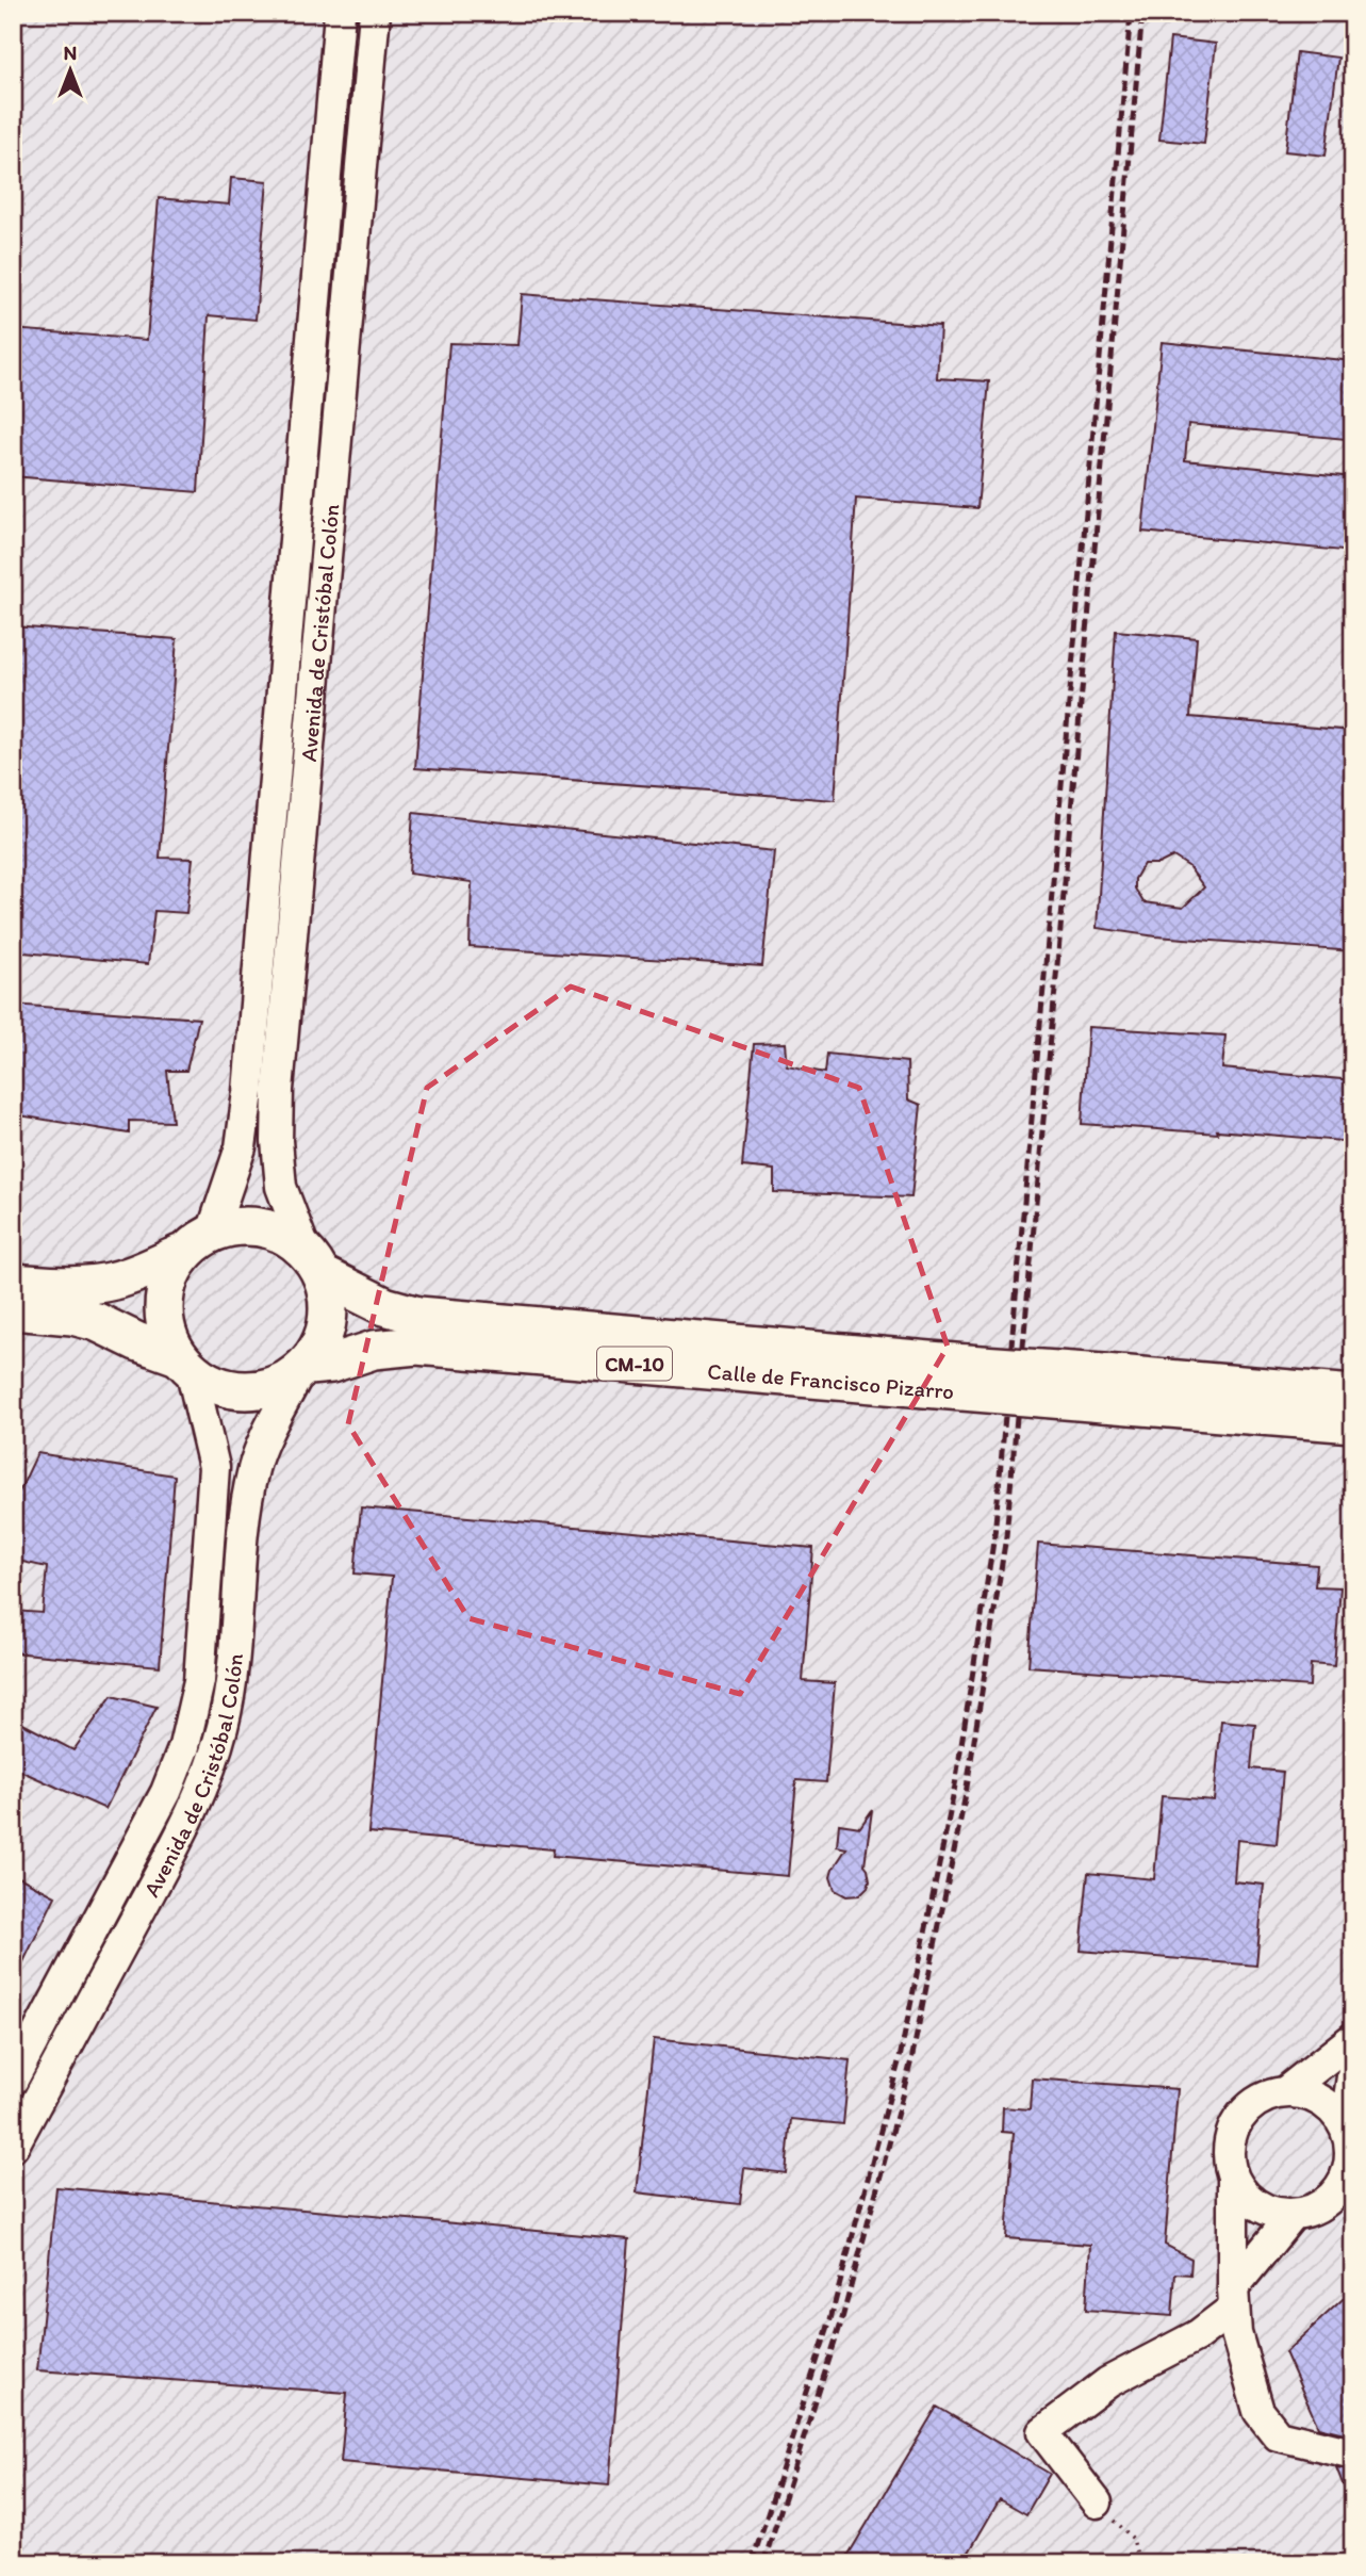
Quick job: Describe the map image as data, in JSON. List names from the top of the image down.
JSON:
{
  "streets": {
    "main road": ["CM-10", "Calle de Francisco Pizarro"],
    "street": ["Avenida de Cristóbal Colón"]
  },
  "crossings": [
    ["Avenida de Cristóbal Colón", "CM-10"],
    ["Avenida de Cristóbal Colón", "Calle de Francisco Pizarro"],
    ["CM-10", "Calle de Francisco Pizarro"]
  ],
  "north": "top"
}
